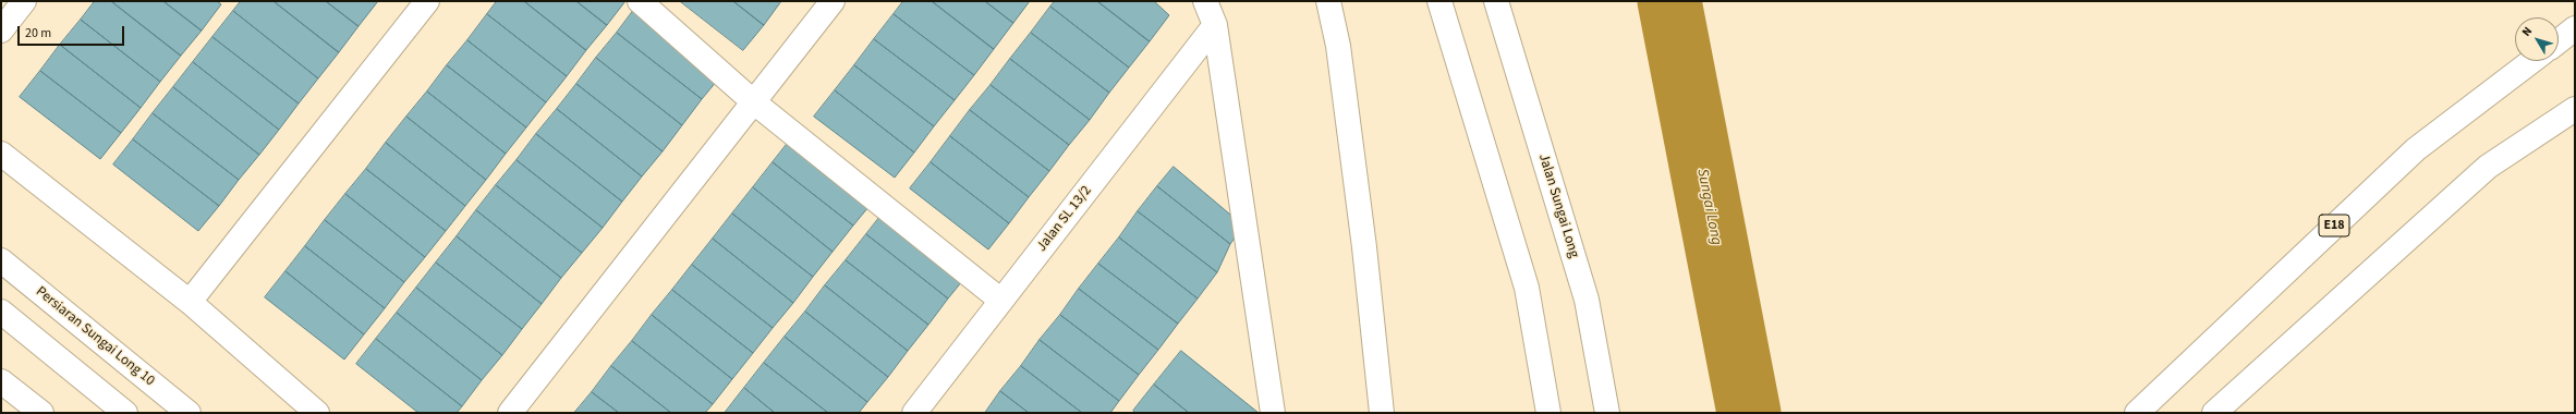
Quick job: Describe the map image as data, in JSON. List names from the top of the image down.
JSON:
{
  "streets": {
    "main road": [
      "Jalan Sungai Long",
      "Jalan SL 13/2",
      "E18",
      "Persiaran Sungai Long 10"
    ]
  },
  "water": ["Sungai Long"],
  "scale_bar": "20 m",
  "north": "top left"
}
